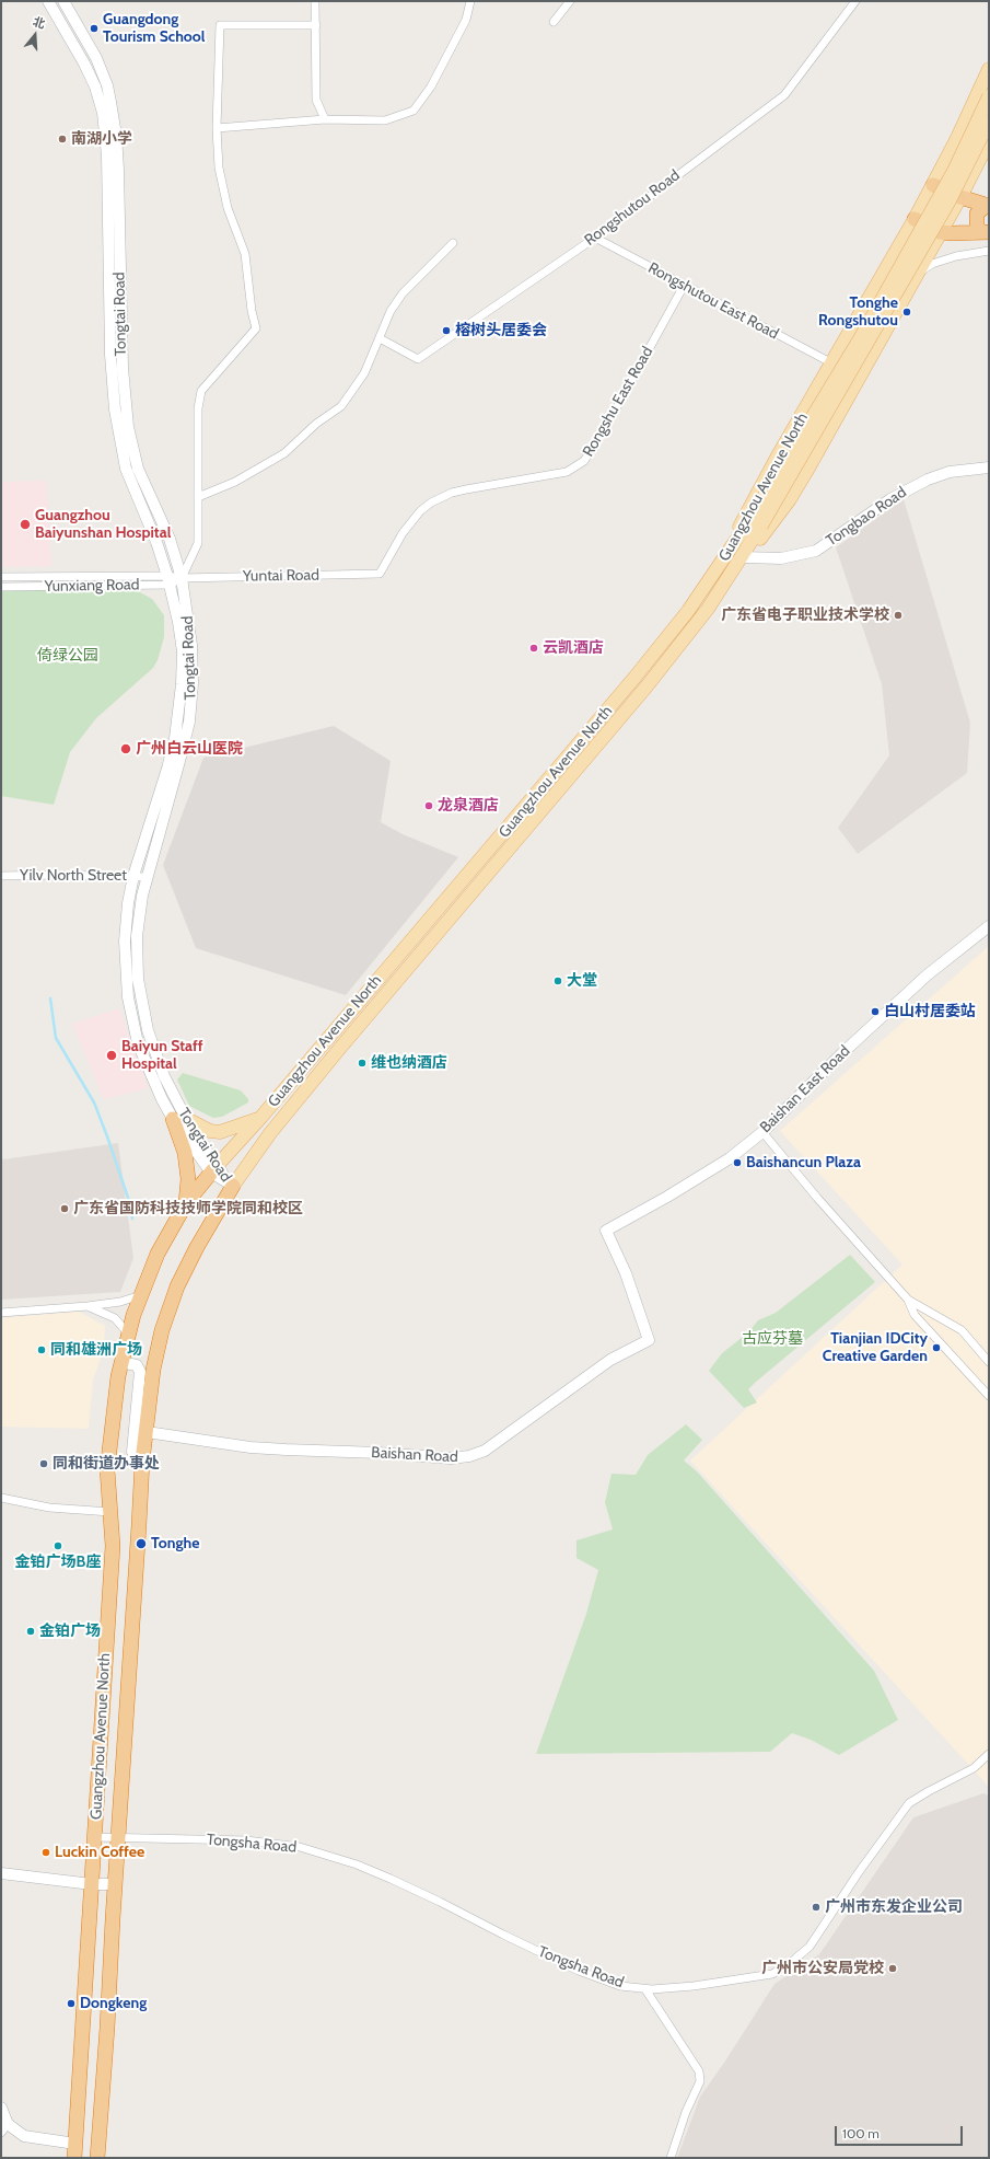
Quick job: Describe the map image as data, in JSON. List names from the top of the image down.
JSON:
{
  "streets": {
    "highway": ["Guangzhou Avenue North"],
    "main road": [
      "Tongtai Road",
      "Tongbao Road",
      "Baishan East Road",
      "Baishan Road"
    ],
    "street": [
      "Rongshutou Road",
      "Rongshutou East Road",
      "Rongshu East Road",
      "Yuntai Road",
      "Yunxiang Road",
      "Yilv North Street",
      "Tongsha Road"
    ]
  },
  "crossings": [
    ["Rongshutou Road", "Rongshutou East Road"],
    ["Rongshutou East Road", "Rongshu East Road"],
    ["Rongshutou East Road", "Guangzhou Avenue North"],
    ["Tongtai Road", "Guangzhou Avenue North"],
    ["Tongtai Road", "Yuntai Road"],
    ["Tongtai Road", "Yunxiang Road"],
    ["Tongtai Road", "Yilv North Street"],
    ["Rongshu East Road", "Yuntai Road"],
    ["Guangzhou Avenue North", "Tongbao Road"],
    ["Guangzhou Avenue North", "Baishan Road"],
    ["Guangzhou Avenue North", "Tongsha Road"],
    ["Yuntai Road", "Yunxiang Road"],
    ["Baishan East Road", "Baishan Road"]
  ],
  "parks": ["倚绿公园", "古应芬墓"],
  "places": [
    "Guangdong Tourism School",
    "南湖小学",
    "Tonghe Rongshutou",
    "榕树头居委会",
    "Guangzhou Baiyunshan Hospital",
    "广东省电子职业技术学校",
    "云凯酒店",
    "广州白云山医院",
    "龙泉酒店",
    "大堂",
    "白山村居委站",
    "Baiyun Staff Hospital",
    "维也纳酒店",
    "Baishancun Plaza",
    "广东省国防科技技师学院同和校区",
    "Tianjian IDCity Creative Garden",
    "同和雄洲广场",
    "同和街道办事处",
    "Tonghe",
    "金铂广场B座",
    "金铂广场",
    "Luckin Coffee",
    "广州市东发企业公司",
    "广州市公安局党校",
    "Dongkeng"
  ],
  "scale_bar": "100 m",
  "north": "top"
}
